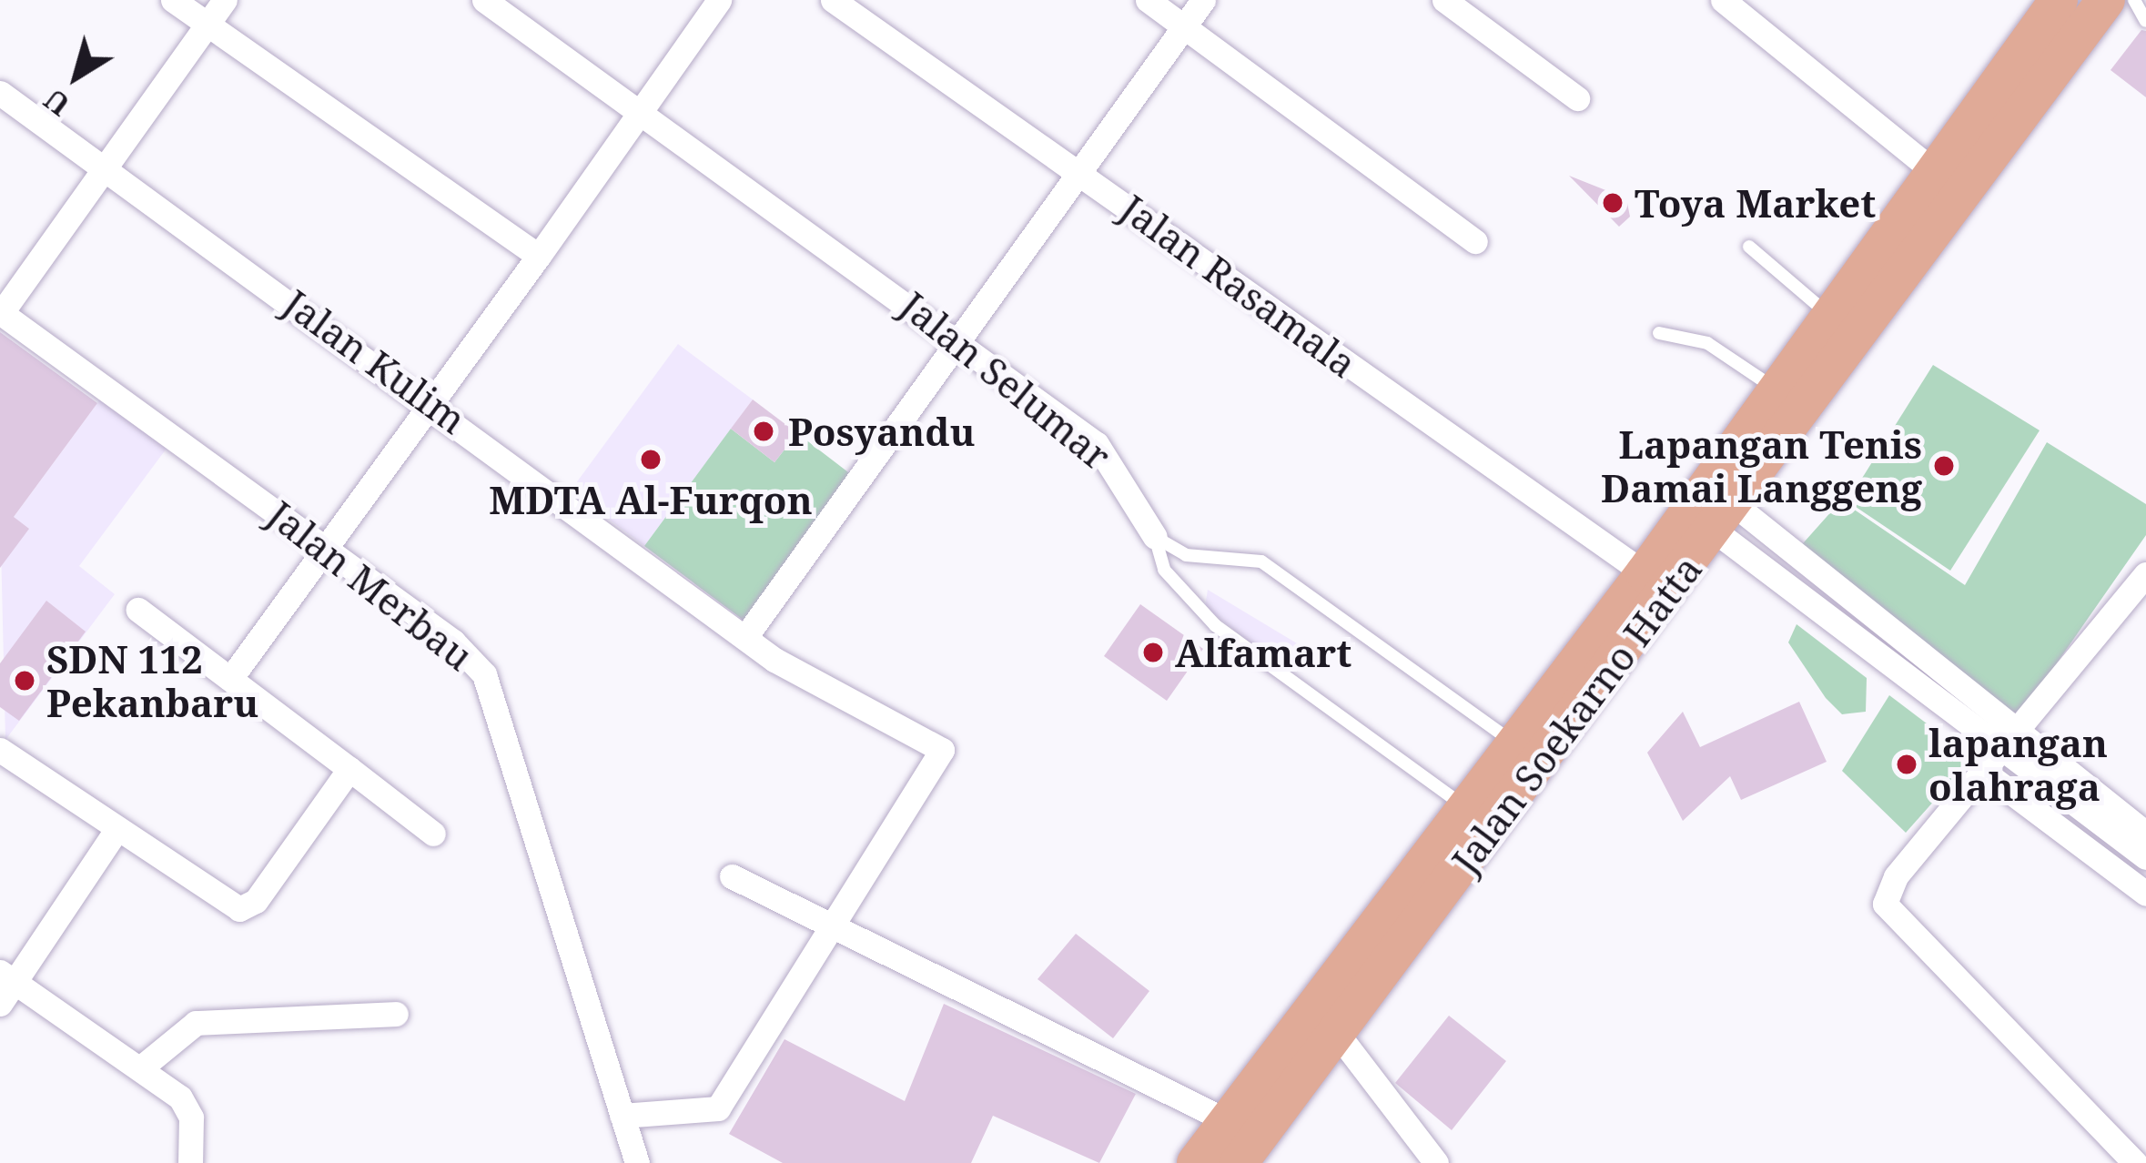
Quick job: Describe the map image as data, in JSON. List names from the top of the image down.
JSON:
{
  "streets": {
    "main road": ["Jalan Soekarno Hatta"],
    "street": [
      "Jalan Rasamala",
      "Jalan Kulim",
      "Jalan Selumar",
      "Jalan Merbau"
    ]
  },
  "crossings": [
    ["Jalan Rasamala", "Jalan Soekarno Hatta"]
  ],
  "places": [
    "Toya Market",
    "Posyandu",
    "MDTA Al-Furqon",
    "Lapangan Tenis Damai Langgeng",
    "Alfamart",
    "SDN 112 Pekanbaru",
    "lapangan olahraga"
  ],
  "north": "bottom left"
}
